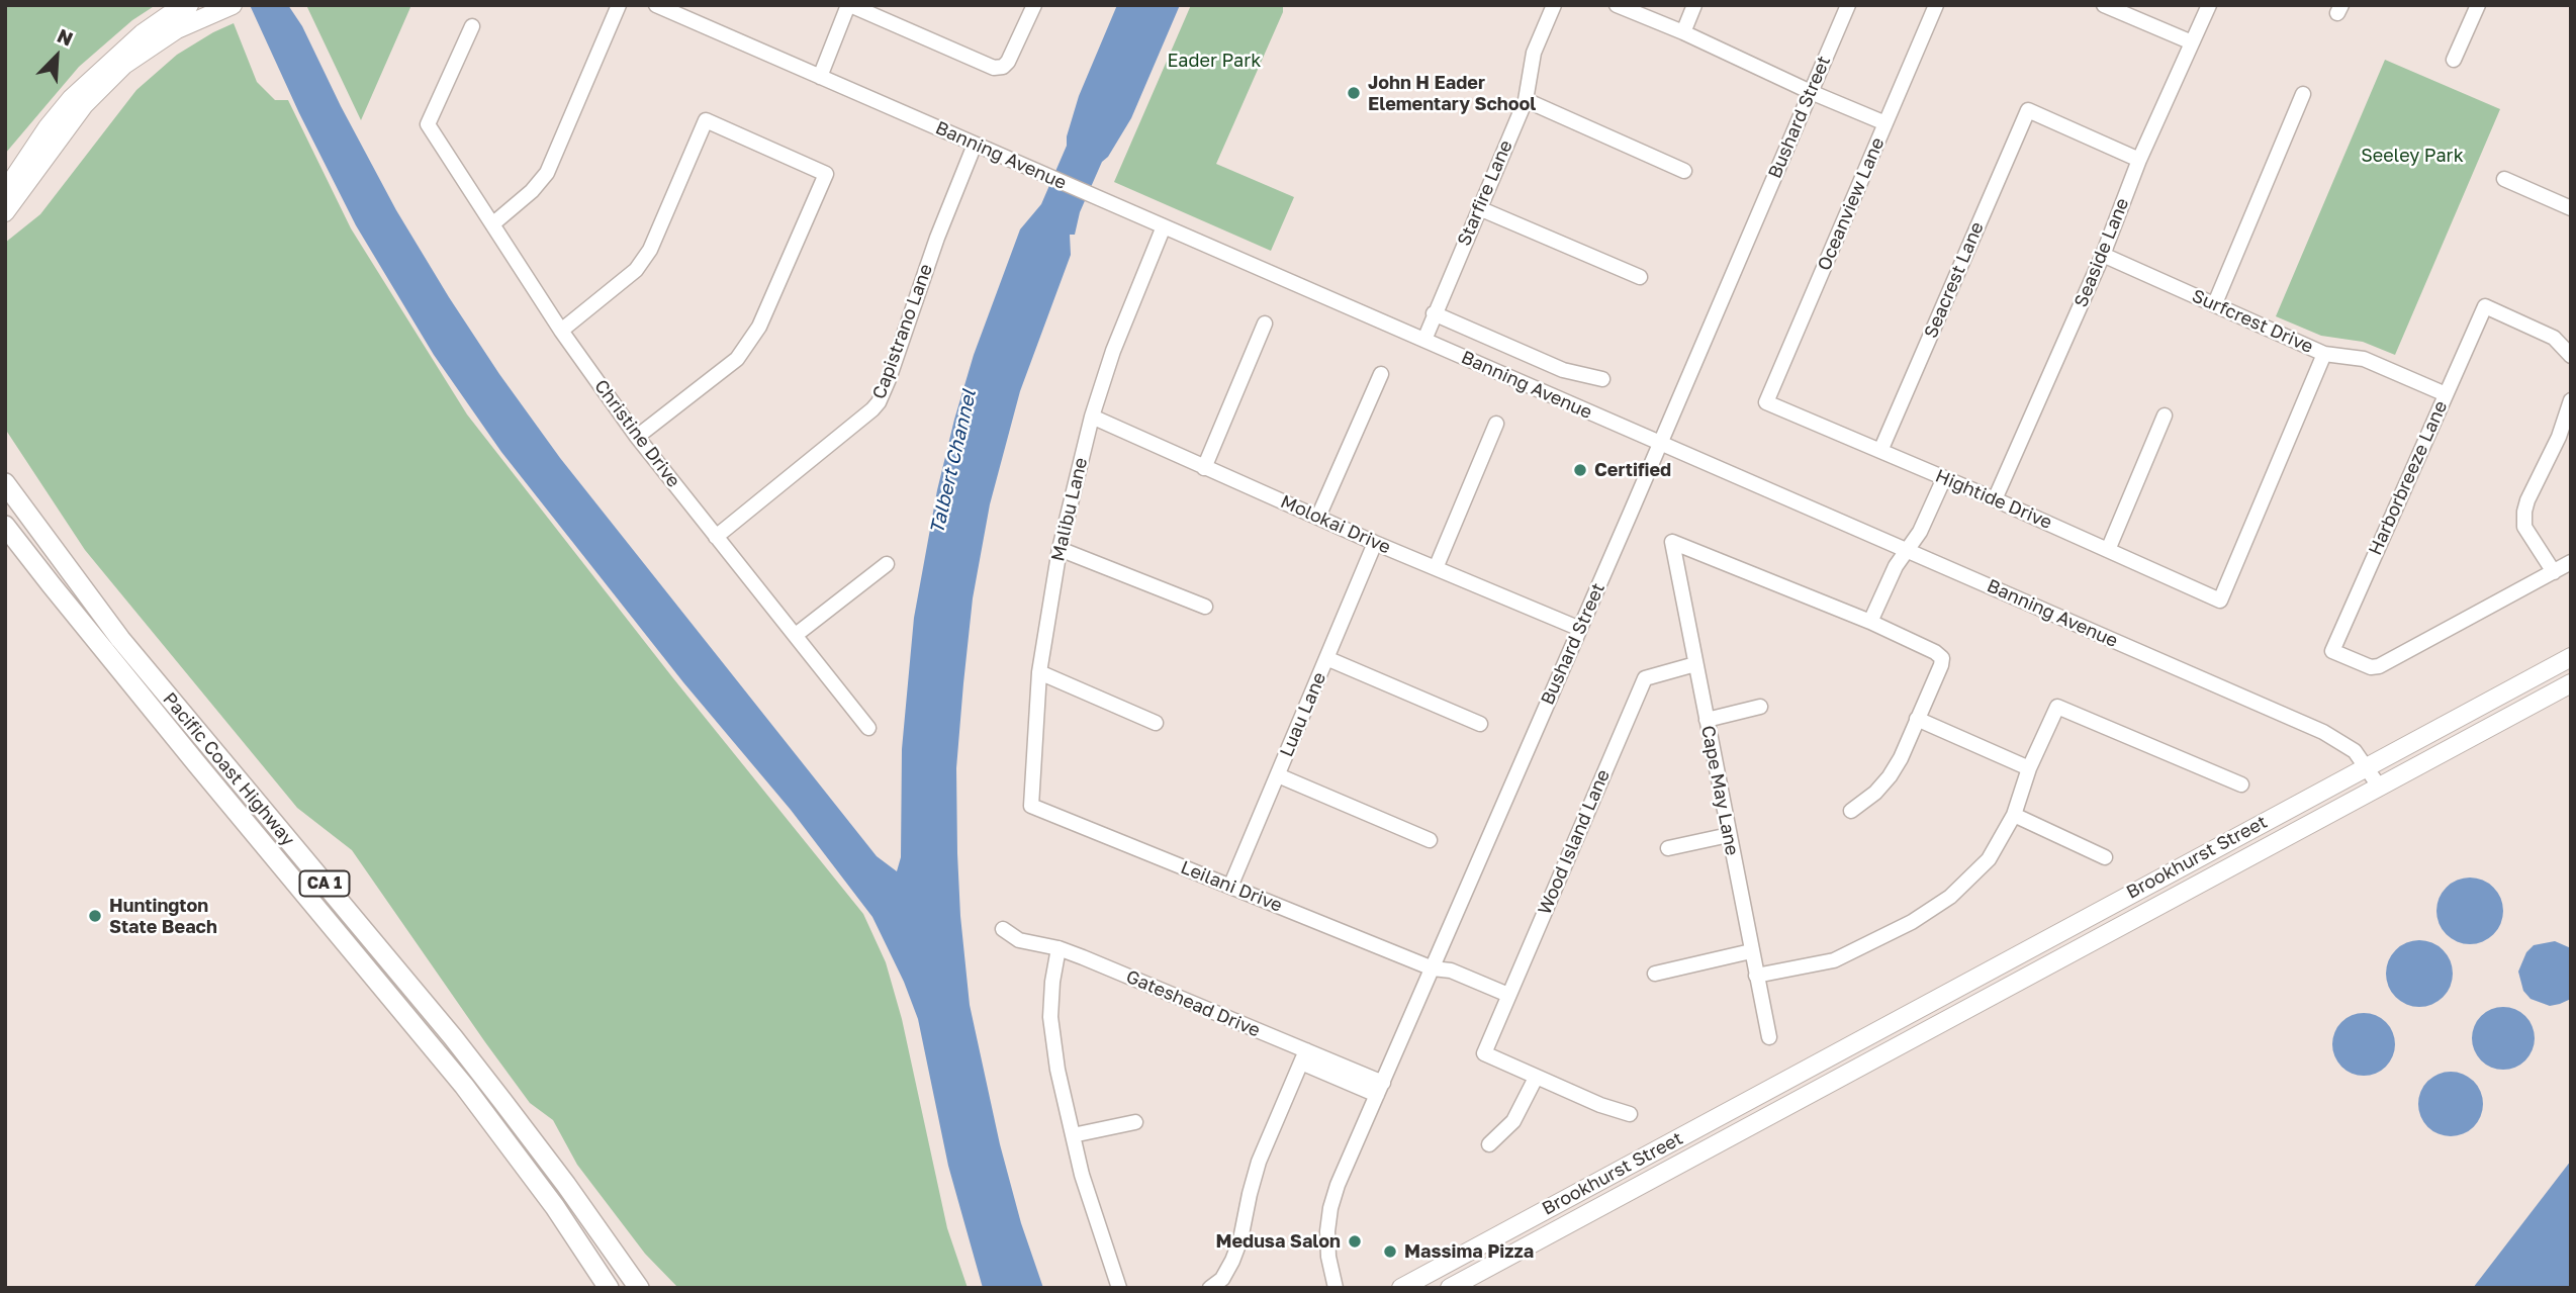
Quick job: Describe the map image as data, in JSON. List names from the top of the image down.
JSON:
{
  "streets": {
    "highway": ["Pacific Coast Highway", "CA 1"],
    "main road": ["Brookhurst Street"],
    "street": [
      "Bushard Street",
      "Banning Avenue",
      "Starfire Lane",
      "Oceanview Lane",
      "Seaside Lane",
      "Seacrest Lane",
      "Surfcrest Drive",
      "Capistrano Lane",
      "Christine Drive",
      "Harborbreeze Lane",
      "Hightide Drive",
      "Malibu Lane",
      "Molokai Drive",
      "Luau Lane",
      "Cape May Lane",
      "Wood Island Lane",
      "Leilani Drive",
      "Gateshead Drive"
    ]
  },
  "crossings": [
    ["Bushard Street", "Banning Avenue"],
    ["Bushard Street", "Molokai Drive"],
    ["Bushard Street", "Leilani Drive"],
    ["Bushard Street", "Gateshead Drive"],
    ["Banning Avenue", "Starfire Lane"],
    ["Banning Avenue", "Capistrano Lane"],
    ["Banning Avenue", "Malibu Lane"],
    ["Banning Avenue", "Brookhurst Street"],
    ["Oceanview Lane", "Hightide Drive"],
    ["Seaside Lane", "Seacrest Lane"],
    ["Seaside Lane", "Surfcrest Drive"],
    ["Seaside Lane", "Hightide Drive"],
    ["Seacrest Lane", "Hightide Drive"],
    ["Surfcrest Drive", "Harborbreeze Lane"],
    ["Surfcrest Drive", "Hightide Drive"],
    ["Capistrano Lane", "Christine Drive"],
    ["Malibu Lane", "Molokai Drive"],
    ["Malibu Lane", "Leilani Drive"],
    ["Molokai Drive", "Luau Lane"],
    ["Luau Lane", "Leilani Drive"],
    ["Cape May Lane", "Wood Island Lane"],
    ["Wood Island Lane", "Leilani Drive"]
  ],
  "water": ["Talbert Channel"],
  "parks": ["Eader Park", "Seeley Park"],
  "places": [
    "John H Eader Elementary School",
    "Certified",
    "Huntington State Beach",
    "Medusa Salon",
    "Massima Pizza"
  ],
  "north": "top right"
}
